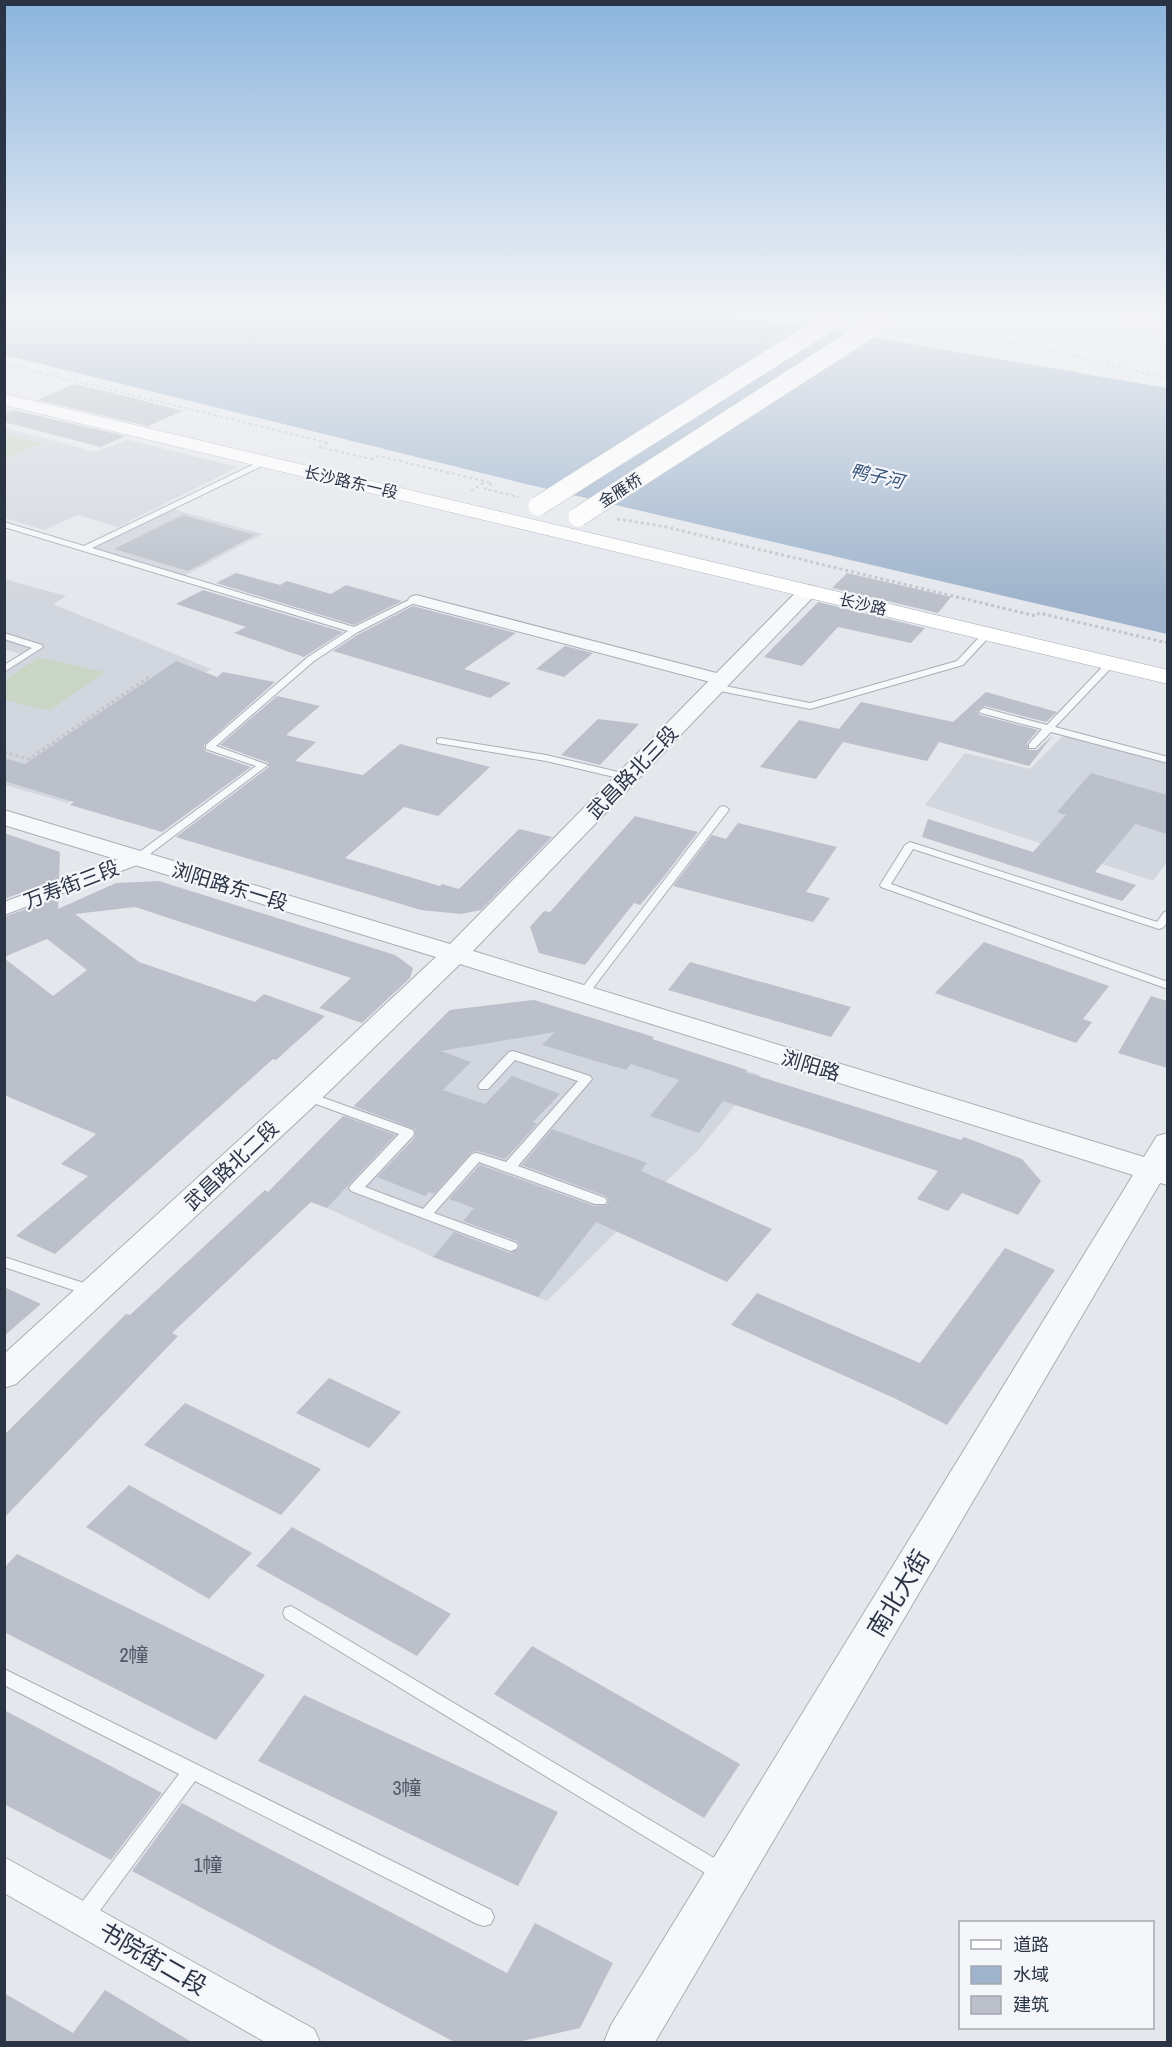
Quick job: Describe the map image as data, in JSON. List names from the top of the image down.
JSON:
{
  "streets": {
    "main road": ["长沙路东一段", "金雁桥", "长沙路"],
    "street": [
      "武昌路北三段",
      "万寿街三段",
      "浏阳路东一段",
      "浏阳路",
      "武昌路北二段",
      "南北大街",
      "书院街二段"
    ]
  },
  "crossings": [
    ["长沙路东一段", "金雁桥"],
    ["长沙路东一段", "长沙路"],
    ["金雁桥", "长沙路"],
    ["长沙路", "武昌路北三段"],
    ["武昌路北三段", "浏阳路东一段"],
    ["武昌路北三段", "浏阳路"],
    ["武昌路北三段", "武昌路北二段"],
    ["万寿街三段", "浏阳路东一段"],
    ["浏阳路东一段", "浏阳路"],
    ["浏阳路东一段", "武昌路北二段"],
    ["浏阳路", "武昌路北二段"],
    ["浏阳路", "南北大街"]
  ],
  "water": ["鸭子河"],
  "house_numbers": ["2幢", "3幢", "1幢"],
  "legend": ["道路", "水域", "建筑"]
}
